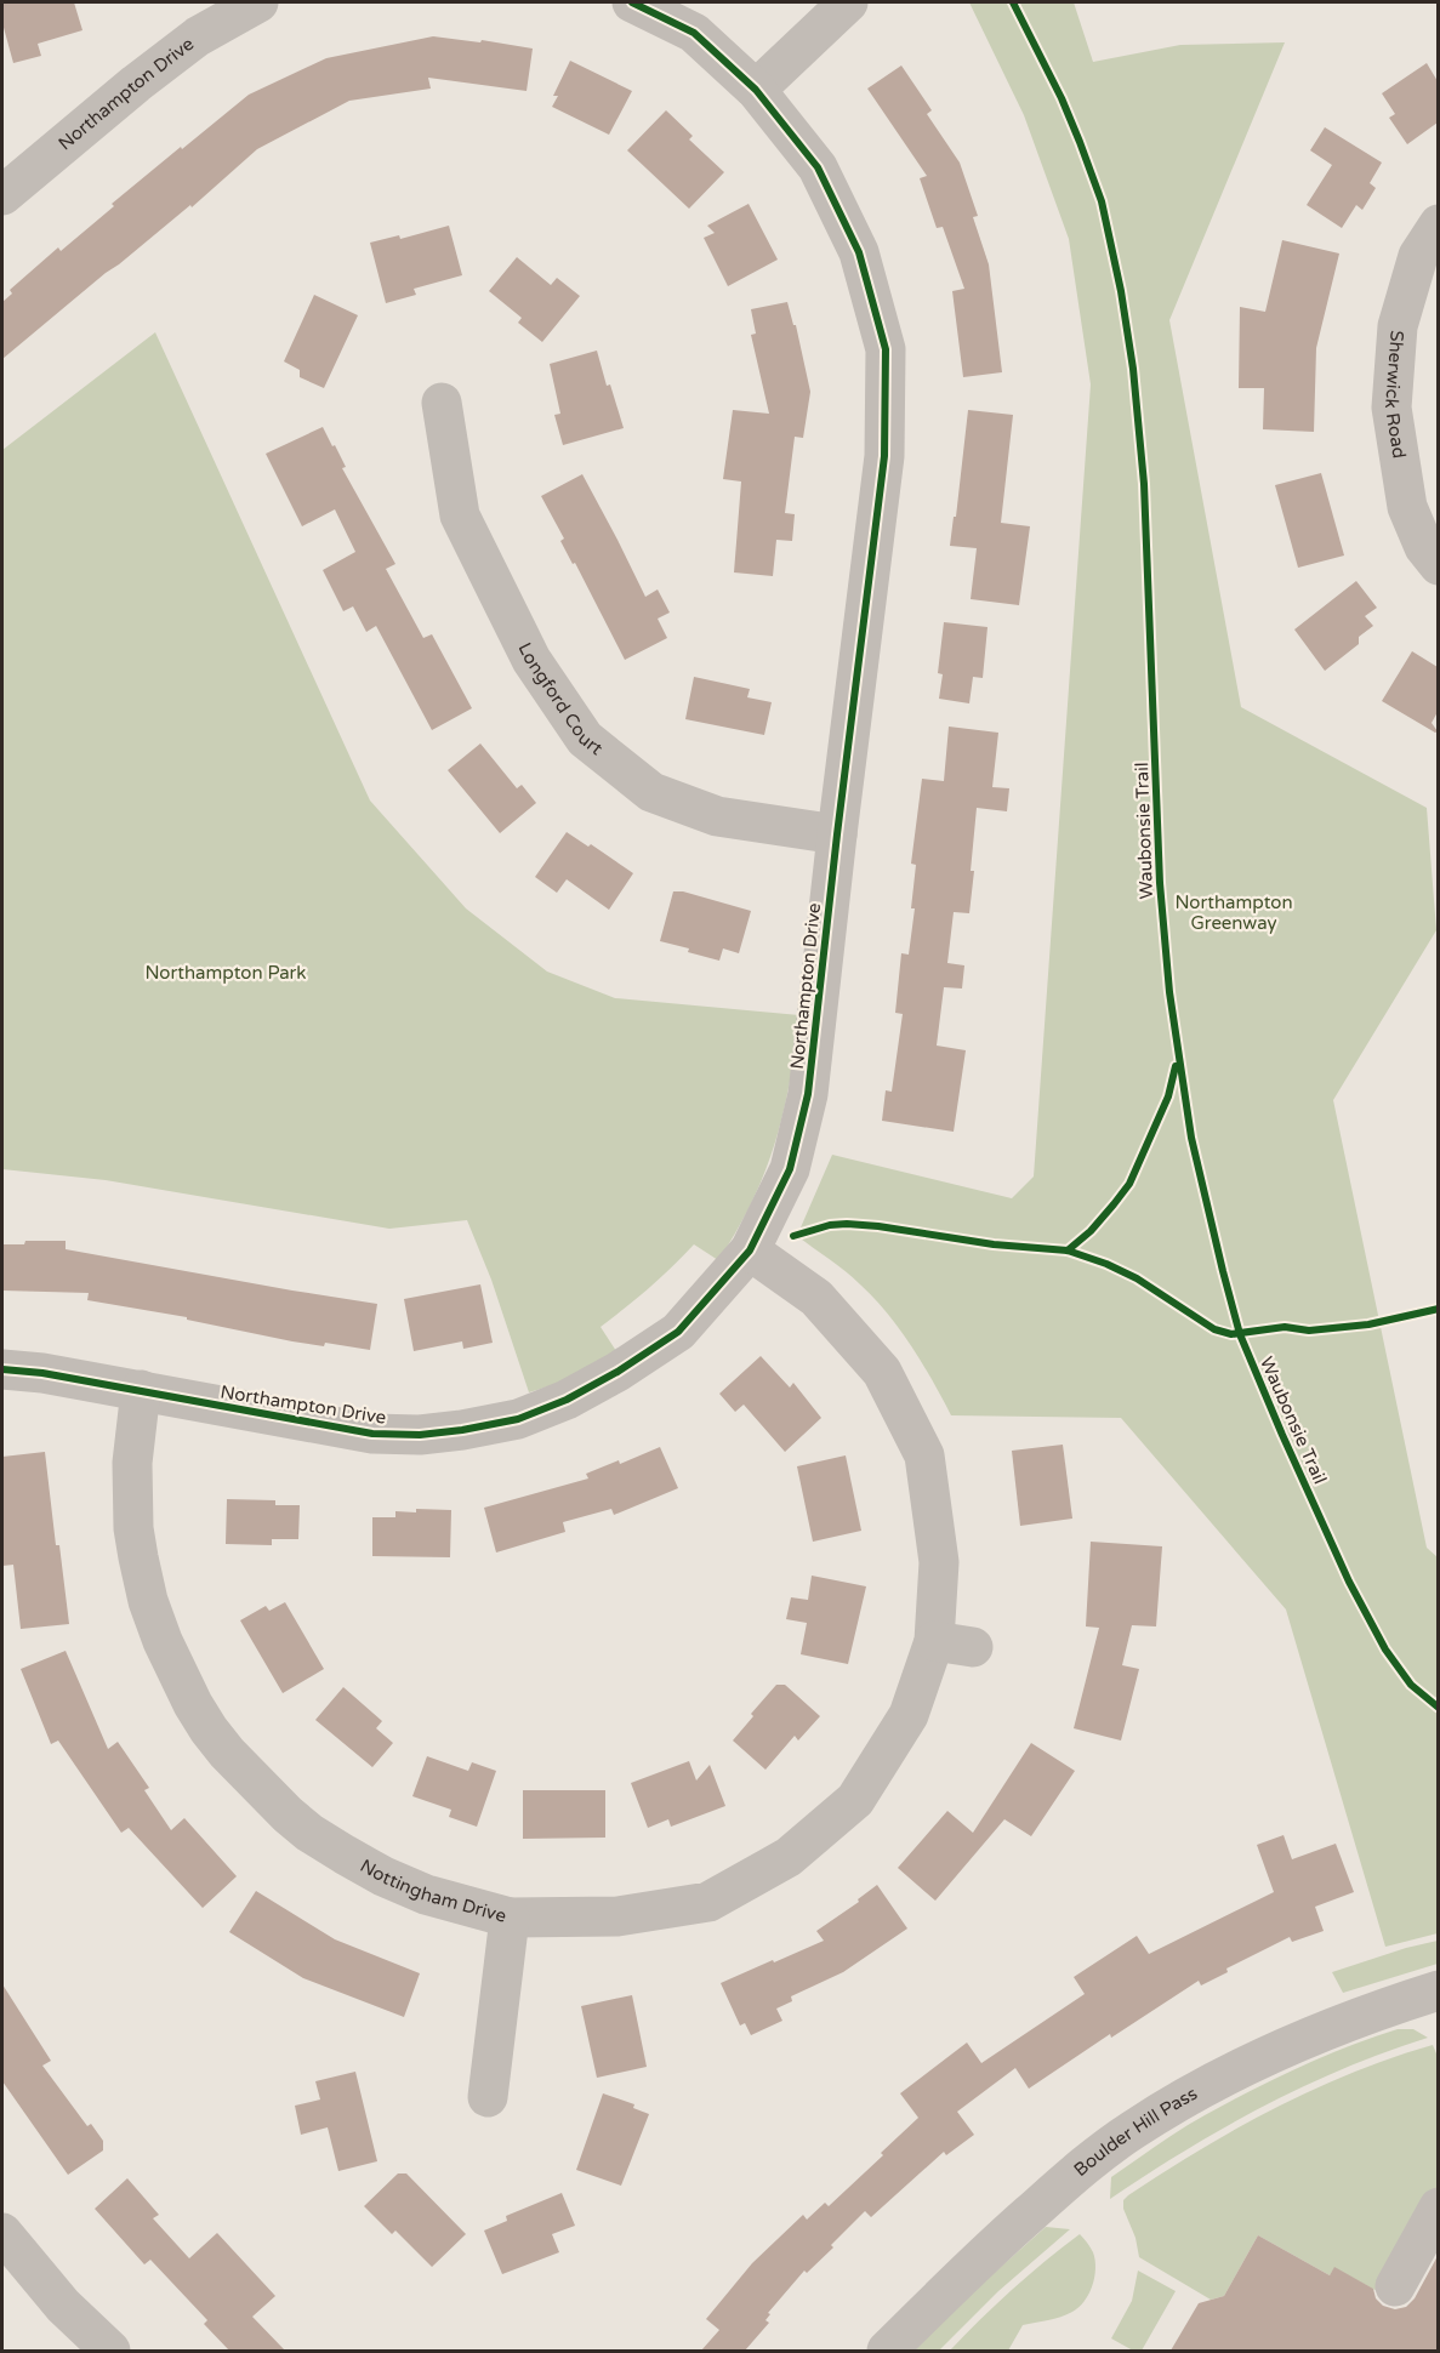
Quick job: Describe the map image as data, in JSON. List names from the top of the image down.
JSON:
{
  "streets": {
    "street": [
      "Northampton Drive",
      "Sherwick Road",
      "Longford Court",
      "Nottingham Drive",
      "Boulder Hill Pass"
    ],
    "cycle path": ["Waubonsie Trail"]
  },
  "crossings": [
    ["Northampton Drive", "Longford Court"],
    ["Northampton Drive", "Nottingham Drive"]
  ],
  "parks": ["Northampton Greenway", "Northampton Park"]
}
